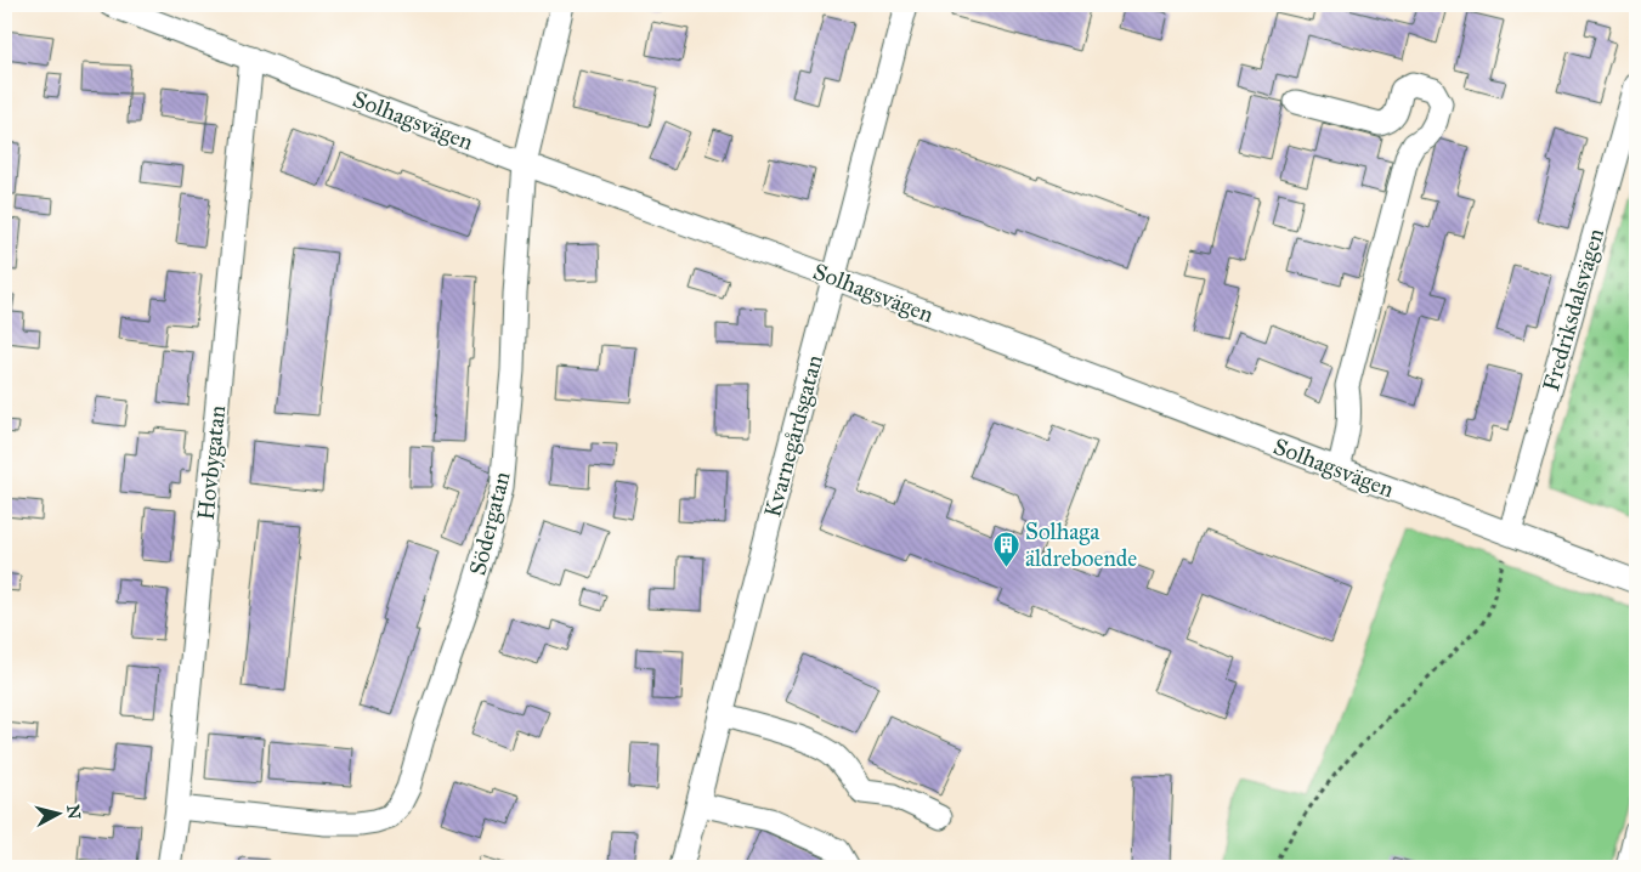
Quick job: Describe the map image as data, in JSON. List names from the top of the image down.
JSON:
{
  "streets": {
    "street": [
      "Solhagsvägen",
      "Fredriksdalsvägen",
      "Kvarnegårdsgatan",
      "Hovbygatan",
      "Södergatan"
    ]
  },
  "crossings": [
    ["Solhagsvägen", "Fredriksdalsvägen"],
    ["Solhagsvägen", "Kvarnegårdsgatan"],
    ["Solhagsvägen", "Hovbygatan"],
    ["Solhagsvägen", "Södergatan"],
    ["Hovbygatan", "Södergatan"]
  ],
  "places": {
    "building": ["Solhaga äldreboende"]
  },
  "north": "right"
}
